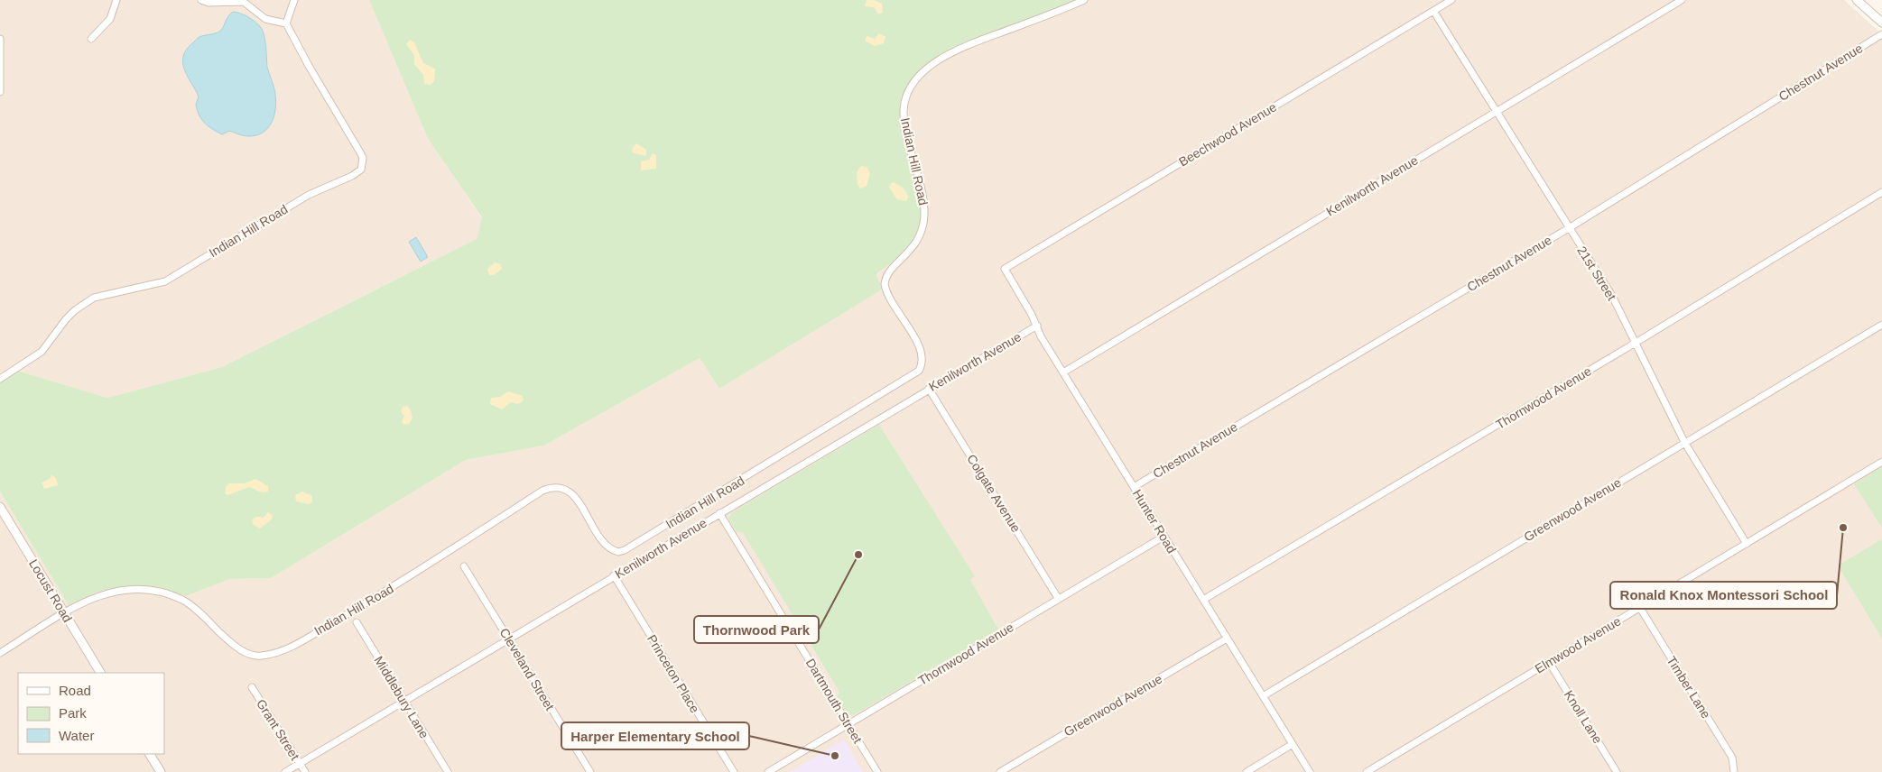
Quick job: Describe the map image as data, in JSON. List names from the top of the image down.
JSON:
{
  "streets": {
    "street": [
      "Chestnut Avenue",
      "Beechwood Avenue",
      "Indian Hill Road",
      "Kenilworth Avenue",
      "21st Street",
      "Thornwood Avenue",
      "Colgate Avenue",
      "Greenwood Avenue",
      "Hunter Road",
      "Locust Road",
      "Elmwood Avenue",
      "Cleveland Street",
      "Princeton Place",
      "Timber Lane",
      "Middlebury Lane",
      "Dartmouth Street",
      "Knoll Lane",
      "Grant Street"
    ]
  },
  "crossings": [
    ["Chestnut Avenue", "21st Street"],
    ["Chestnut Avenue", "Hunter Road"],
    ["Beechwood Avenue", "21st Street"],
    ["Beechwood Avenue", "Hunter Road"],
    ["Indian Hill Road", "Locust Road"],
    ["Kenilworth Avenue", "21st Street"],
    ["Kenilworth Avenue", "Colgate Avenue"],
    ["Kenilworth Avenue", "Hunter Road"],
    ["Kenilworth Avenue", "Cleveland Street"],
    ["Kenilworth Avenue", "Princeton Place"],
    ["Kenilworth Avenue", "Middlebury Lane"],
    ["Kenilworth Avenue", "Dartmouth Street"],
    ["Kenilworth Avenue", "Grant Street"],
    ["21st Street", "Thornwood Avenue"],
    ["21st Street", "Greenwood Avenue"],
    ["21st Street", "Elmwood Avenue"],
    ["Thornwood Avenue", "Colgate Avenue"],
    ["Thornwood Avenue", "Hunter Road"],
    ["Thornwood Avenue", "Dartmouth Street"],
    ["Greenwood Avenue", "Hunter Road"],
    ["Elmwood Avenue", "Timber Lane"],
    ["Elmwood Avenue", "Knoll Lane"]
  ],
  "places": ["Ronald Knox Montessori School", "Thornwood Park", "Harper Elementary School"],
  "legend": ["Road", "Park", "Water"]
}
